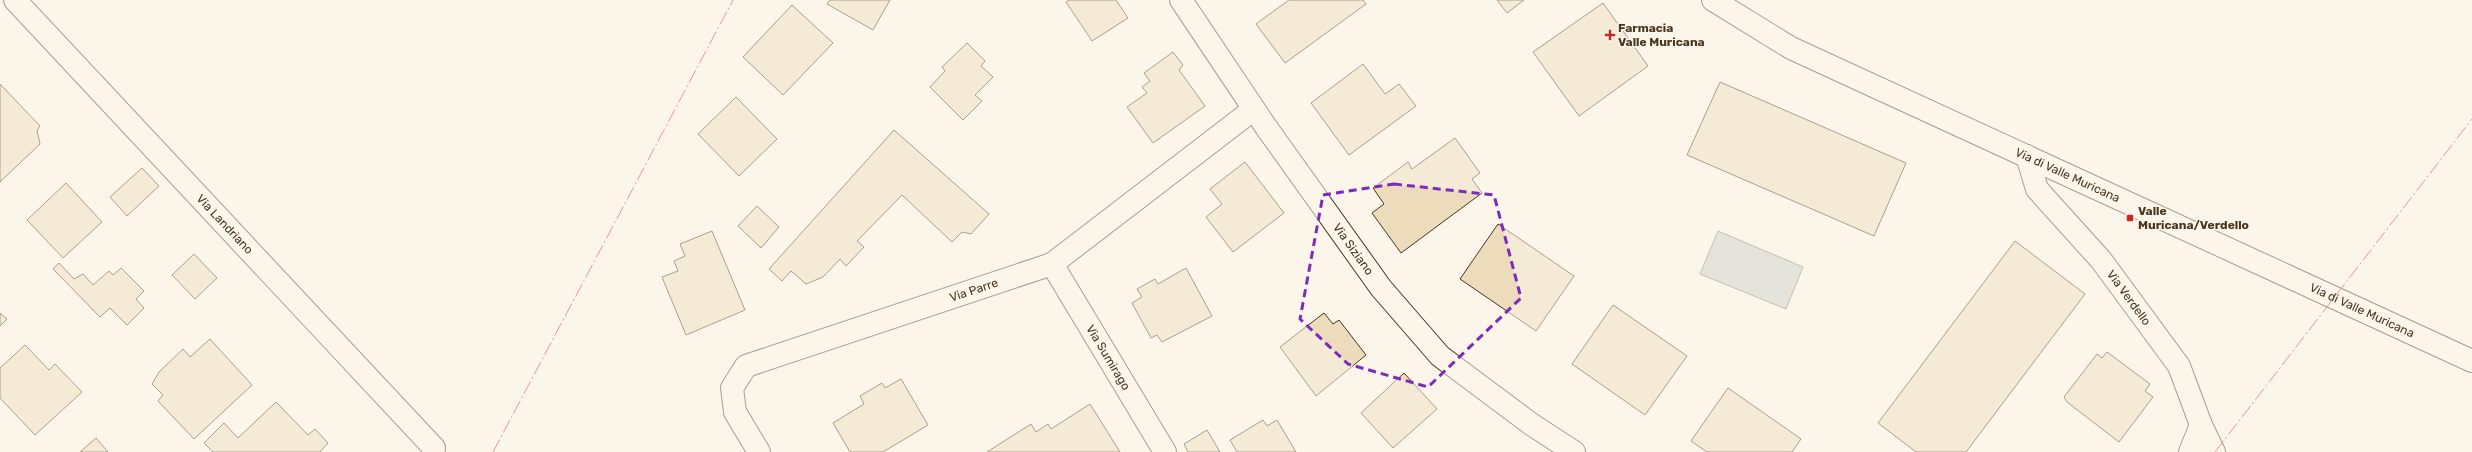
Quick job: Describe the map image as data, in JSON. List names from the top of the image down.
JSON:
{
  "streets": {
    "street": [
      "Via di Valle Muricana",
      "Via Landriano",
      "Via Siziano",
      "Via Parre",
      "Via Verdello",
      "Via Sumirago"
    ]
  },
  "crossings": [
    ["Via di Valle Muricana", "Via Verdello"],
    ["Via Siziano", "Via Parre"],
    ["Via Parre", "Via Sumirago"]
  ],
  "places": {
    "health": ["Farmacia Valle Muricana"],
    "transit": ["Valle Muricana/Verdello"]
  }
}
